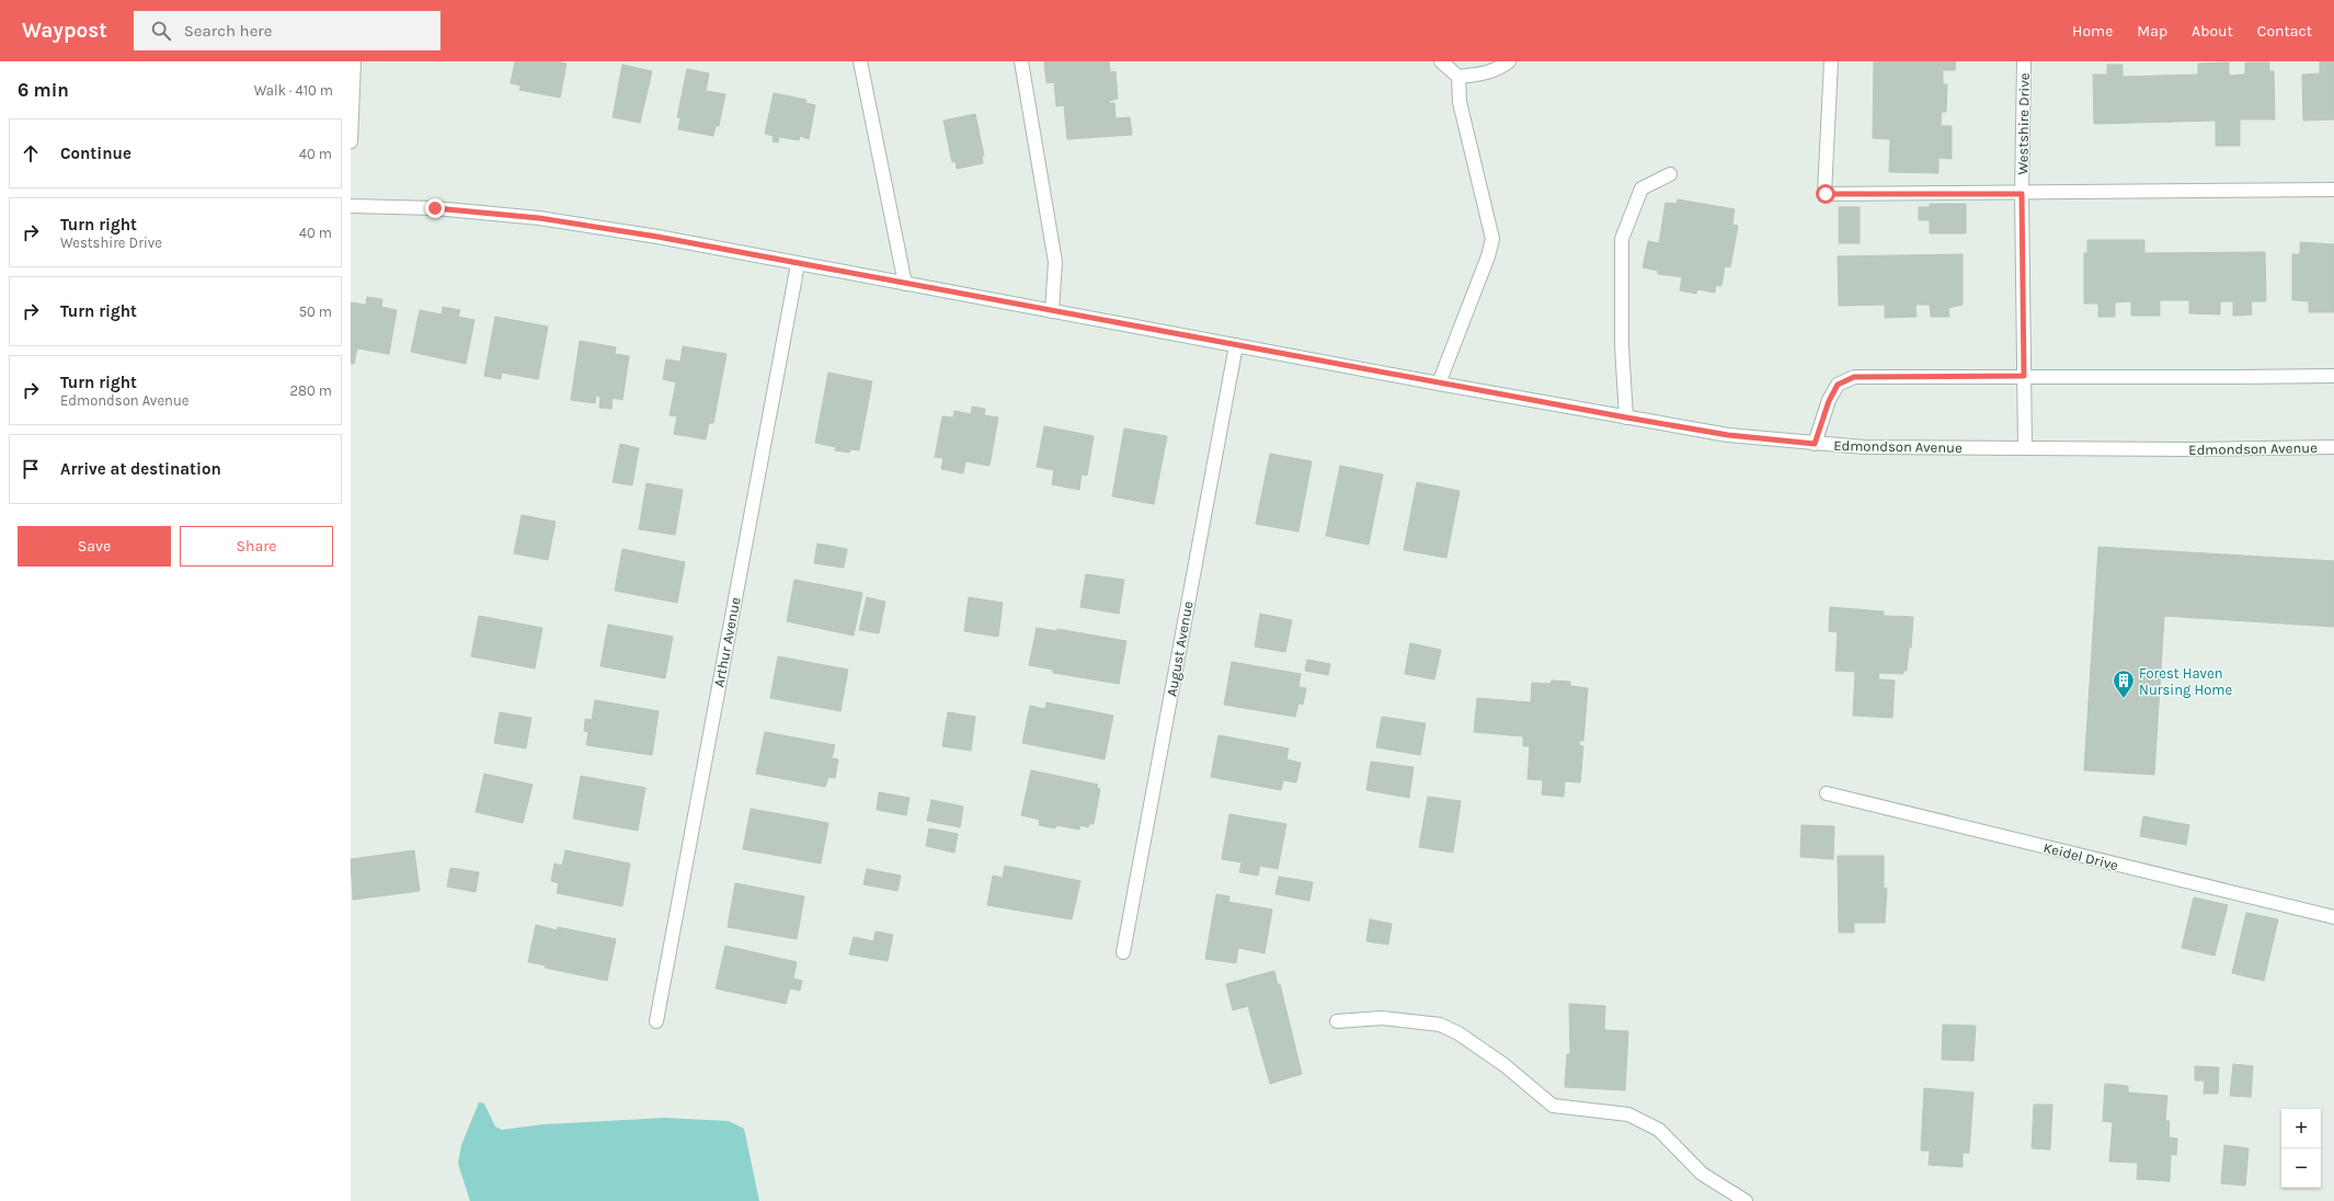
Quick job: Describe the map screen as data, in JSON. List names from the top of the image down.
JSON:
{
  "streets": {
    "street": [
      "Westshire Drive",
      "Edmondson Avenue",
      "Arthur Avenue",
      "August Avenue",
      "Keidel Drive"
    ]
  },
  "crossings": [
    ["Westshire Drive", "Edmondson Avenue"],
    ["Edmondson Avenue", "Arthur Avenue"],
    ["Edmondson Avenue", "August Avenue"]
  ],
  "places": {
    "building": ["Forest Haven Nursing Home"]
  },
  "page": {
    "header": "Waypost",
    "search": "Search here",
    "nav": [
      "Home",
      "Map",
      "About",
      "Contact"
    ],
    "heading": ["6 min", "Walk · 410 m"],
    "list": [
      ["Continue", "40 m"],
      ["Turn right", "Westshire Drive", "40 m"],
      ["Turn right", "50 m"],
      ["Turn right", "Edmondson Avenue", "280 m"],
      "Arrive at destination"
    ],
    "buttons": ["Save", "Share"],
    "map_buttons": ["+", "−"]
  }
}
